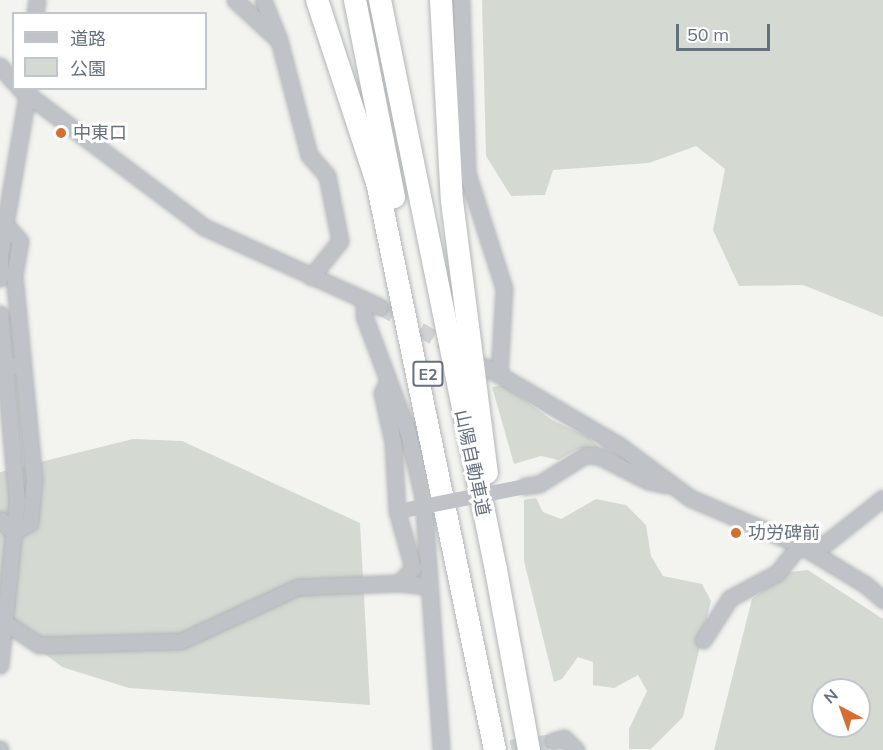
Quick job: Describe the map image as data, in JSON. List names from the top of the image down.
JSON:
{
  "streets": {
    "highway": ["E2", "山陽自動車道"]
  },
  "places": ["中東口", "功労碑前"],
  "legend": ["道路", "公園"],
  "scale_bar": "50 m",
  "north": "top left"
}
